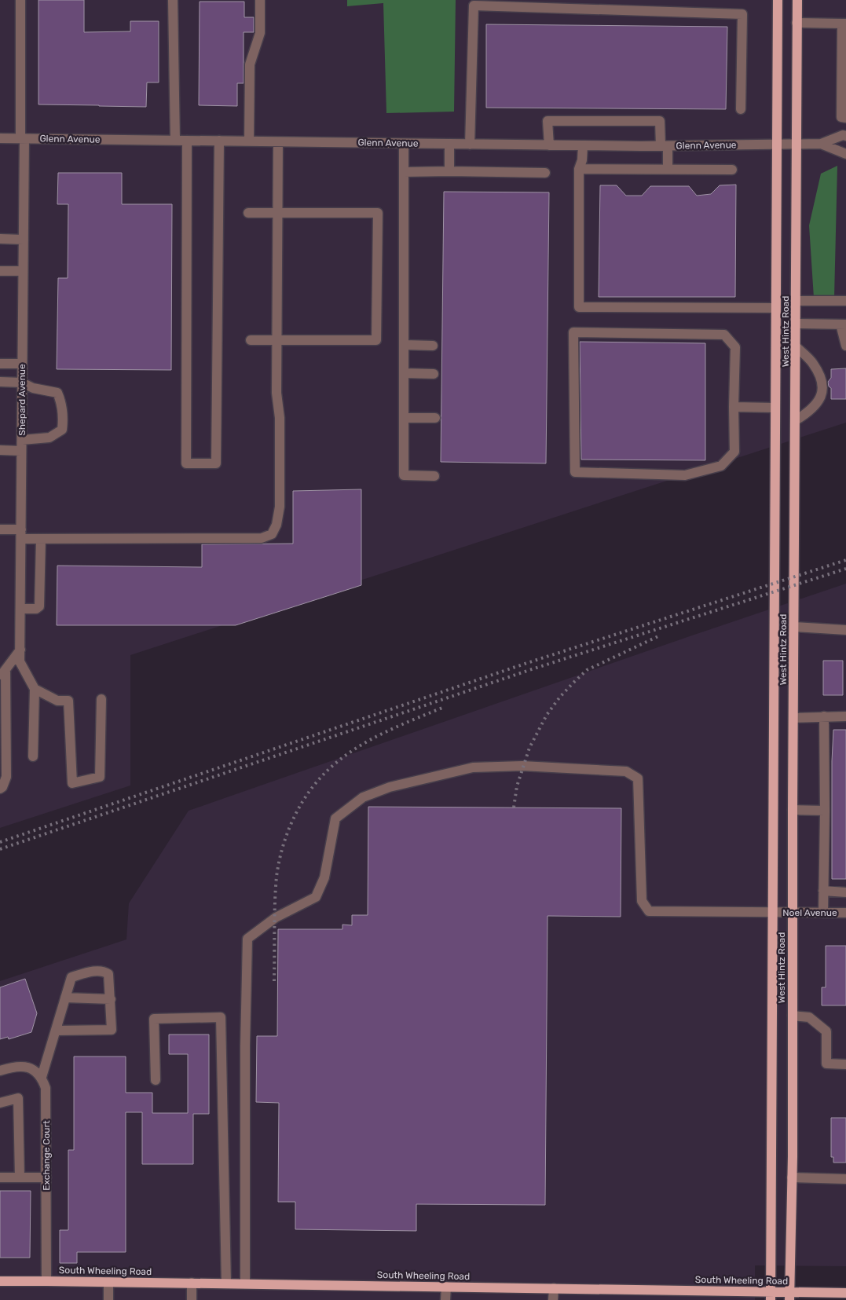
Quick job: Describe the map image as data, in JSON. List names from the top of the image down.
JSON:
{
  "streets": {
    "main road": ["West Hintz Road", "South Wheeling Road"],
    "street": [
      "Glenn Avenue",
      "Shepard Avenue",
      "Noel Avenue",
      "Exchange Court"
    ]
  },
  "crossings": [
    ["Glenn Avenue", "West Hintz Road"],
    ["Glenn Avenue", "Shepard Avenue"],
    ["West Hintz Road", "Noel Avenue"],
    ["West Hintz Road", "South Wheeling Road"],
    ["Noel Avenue", "South Wheeling Road"],
    ["Exchange Court", "South Wheeling Road"]
  ]
}
